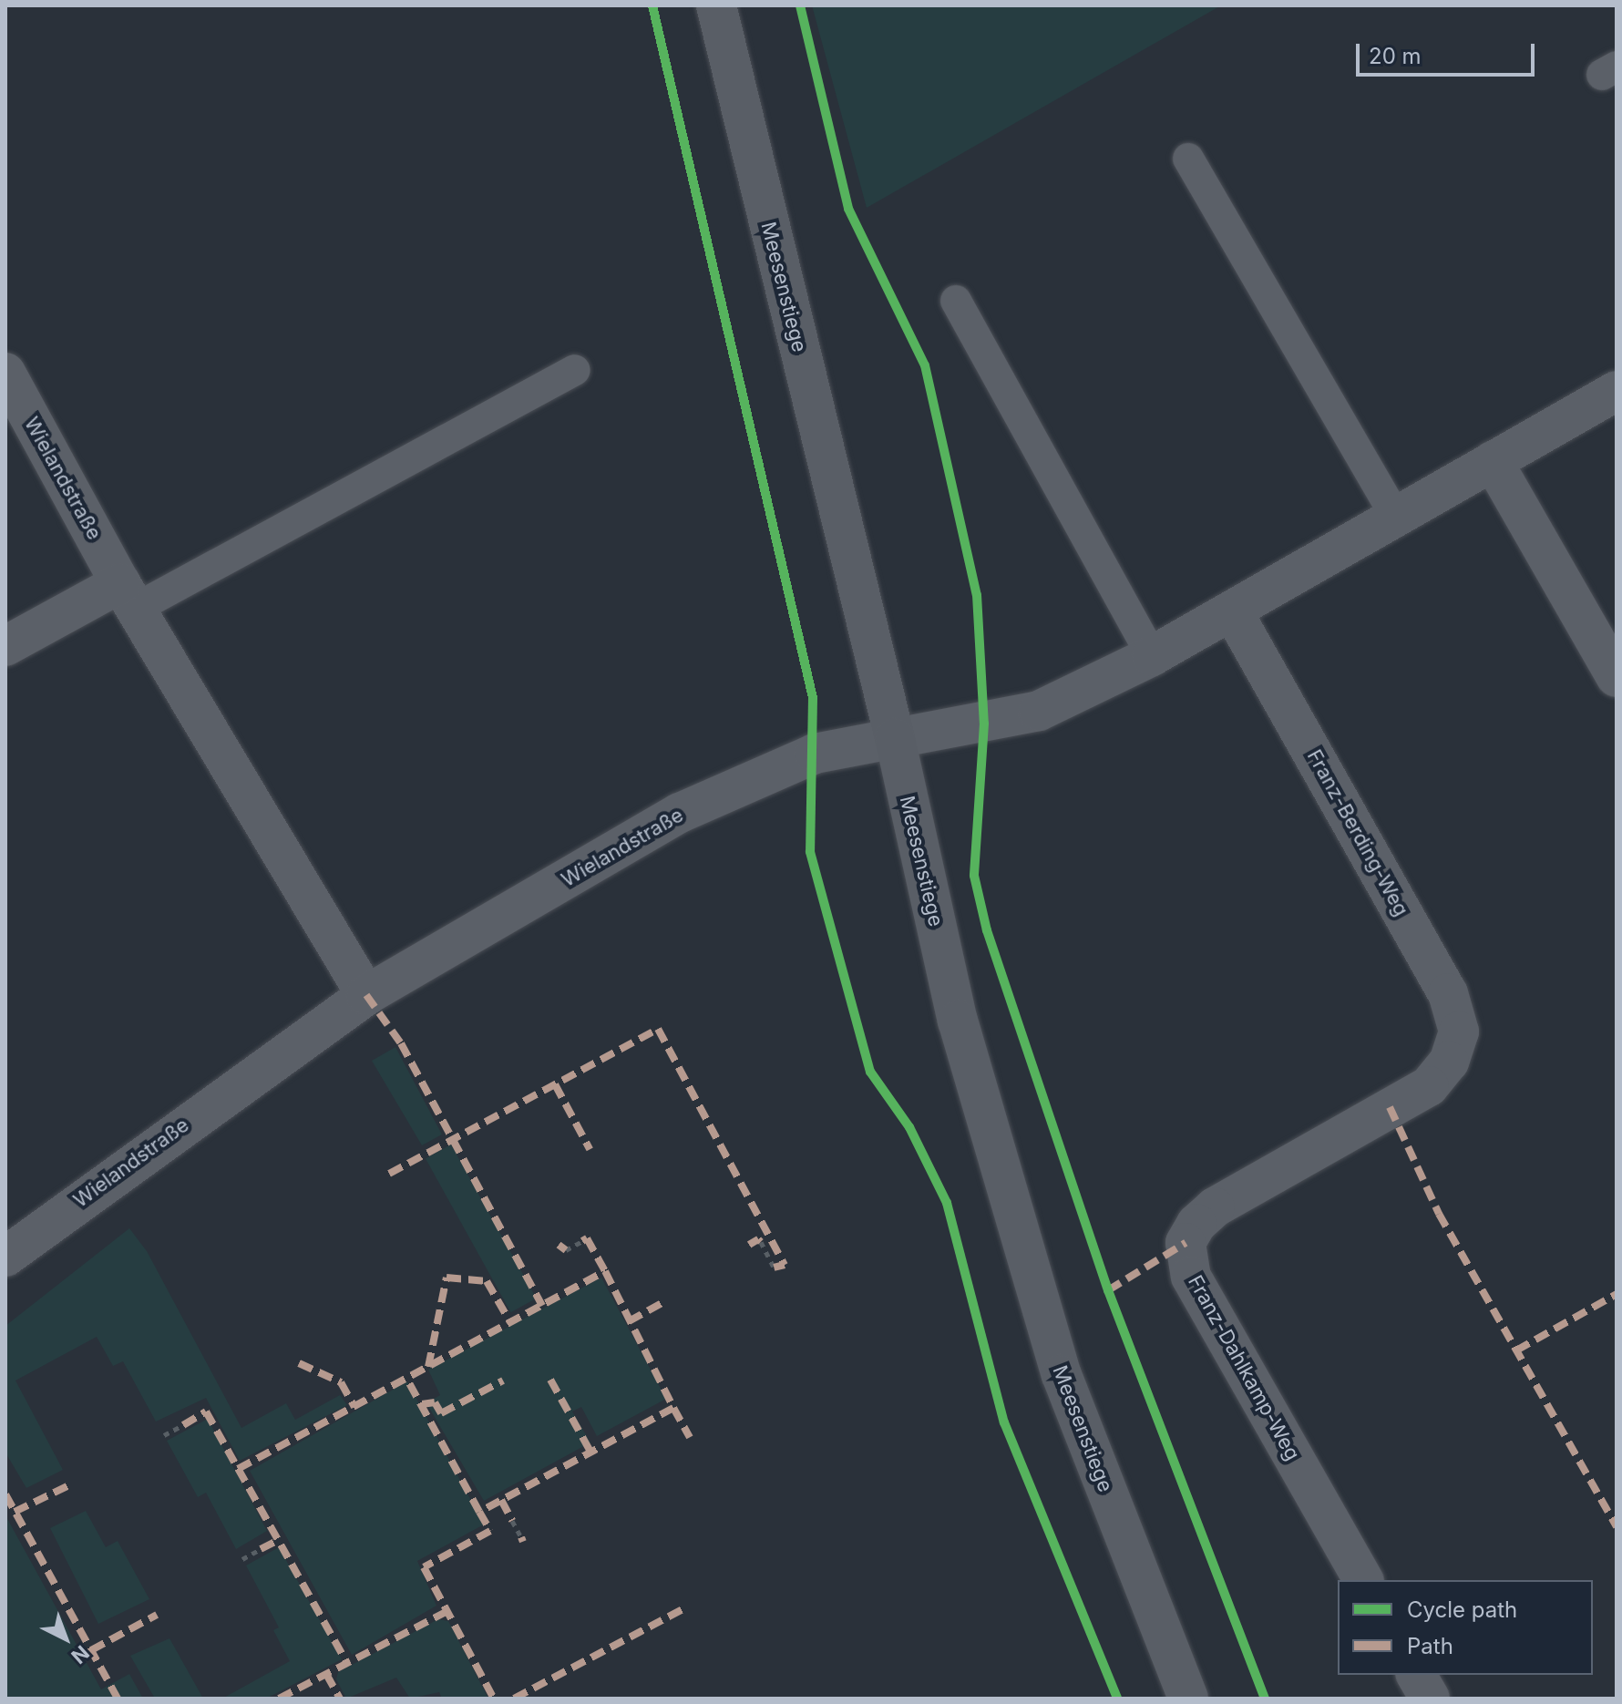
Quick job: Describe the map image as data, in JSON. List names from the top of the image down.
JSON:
{
  "streets": {
    "street": [
      "Meesenstiege",
      "Wielandstraße",
      "Franz-Berding-Weg",
      "Franz-Dahlkamp-Weg"
    ]
  },
  "crossings": [
    ["Meesenstiege", "Wielandstraße"],
    ["Franz-Berding-Weg", "Franz-Dahlkamp-Weg"]
  ],
  "legend": ["Cycle path", "Path"],
  "scale_bar": "20 m",
  "north": "bottom right"
}
